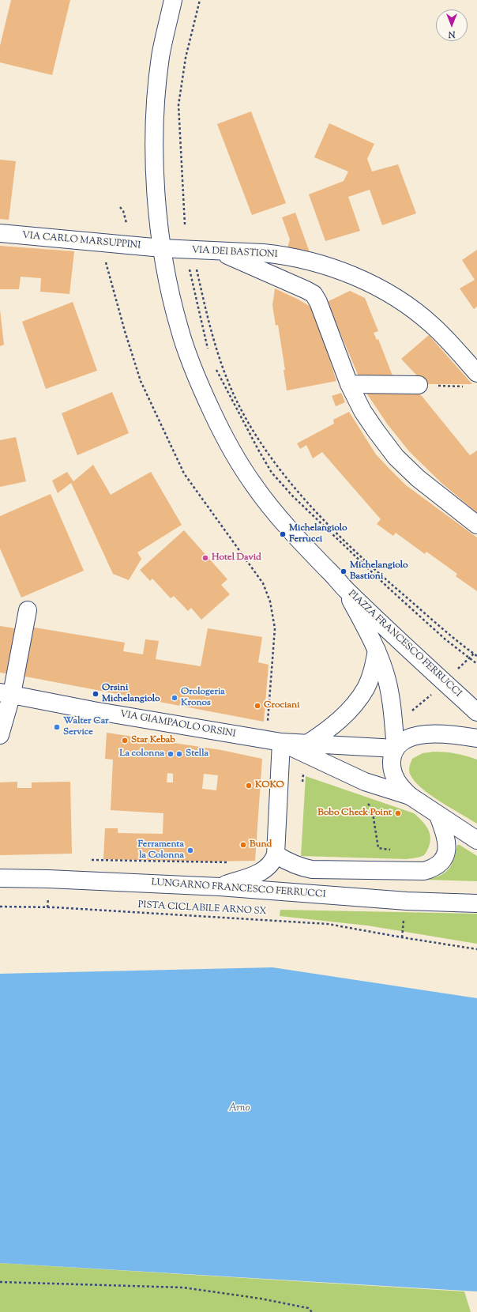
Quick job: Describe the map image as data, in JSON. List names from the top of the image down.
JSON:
{
  "streets": {
    "street": [
      "VIA CARLO MARSUPPINI",
      "VIA DEI BASTIONI",
      "PIAZZA FRANCESCO FERRUCCI",
      "VIA GIAMPAOLO ORSINI",
      "LUNGARNO FRANCESCO FERRUCCI"
    ],
    "path": ["PISTA CICLABILE ARNO SX"]
  },
  "crossings": [
    ["VIA CARLO MARSUPPINI", "VIA DEI BASTIONI"],
    ["PIAZZA FRANCESCO FERRUCCI", "VIA GIAMPAOLO ORSINI"]
  ],
  "water": ["Arno"],
  "places": [
    "Michelangiolo Ferrucci",
    "Hotel David",
    "Michelangiolo Bastioni",
    "Orsini Michelangiolo",
    "Orologeria Kronos",
    "Crociani",
    "Walter Car Service",
    "Star Kebab",
    "La colonna",
    "Stella",
    "KOKO",
    "Bobo Check Point",
    "Bund",
    "Ferramenta la Colonna"
  ],
  "north": "bottom"
}
